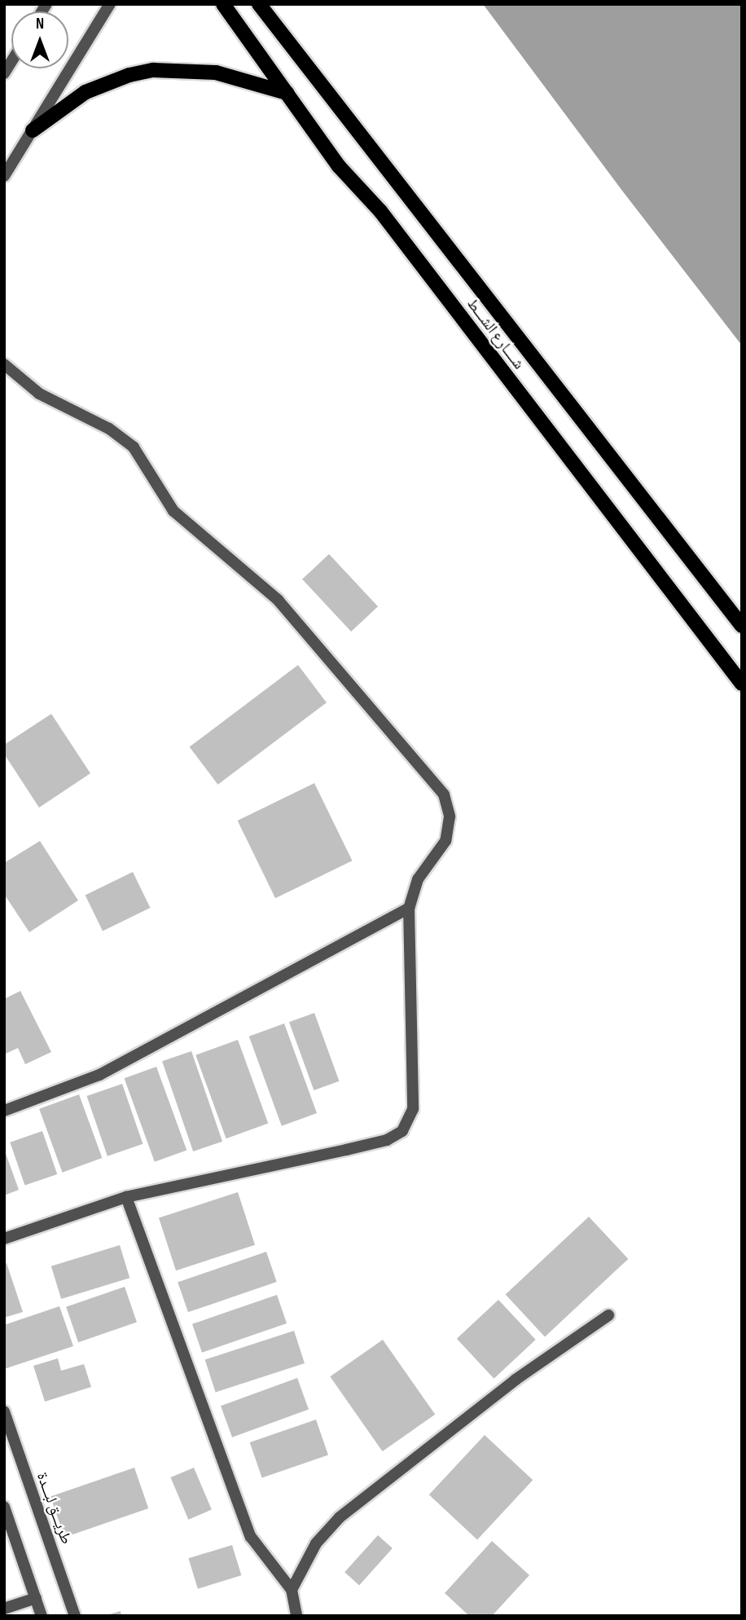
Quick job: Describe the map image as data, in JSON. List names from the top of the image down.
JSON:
{
  "streets": {
    "main road": ["شــــارع الشـــط"],
    "street": ["طريـــق لبـــدة"]
  },
  "north": "top"
}
